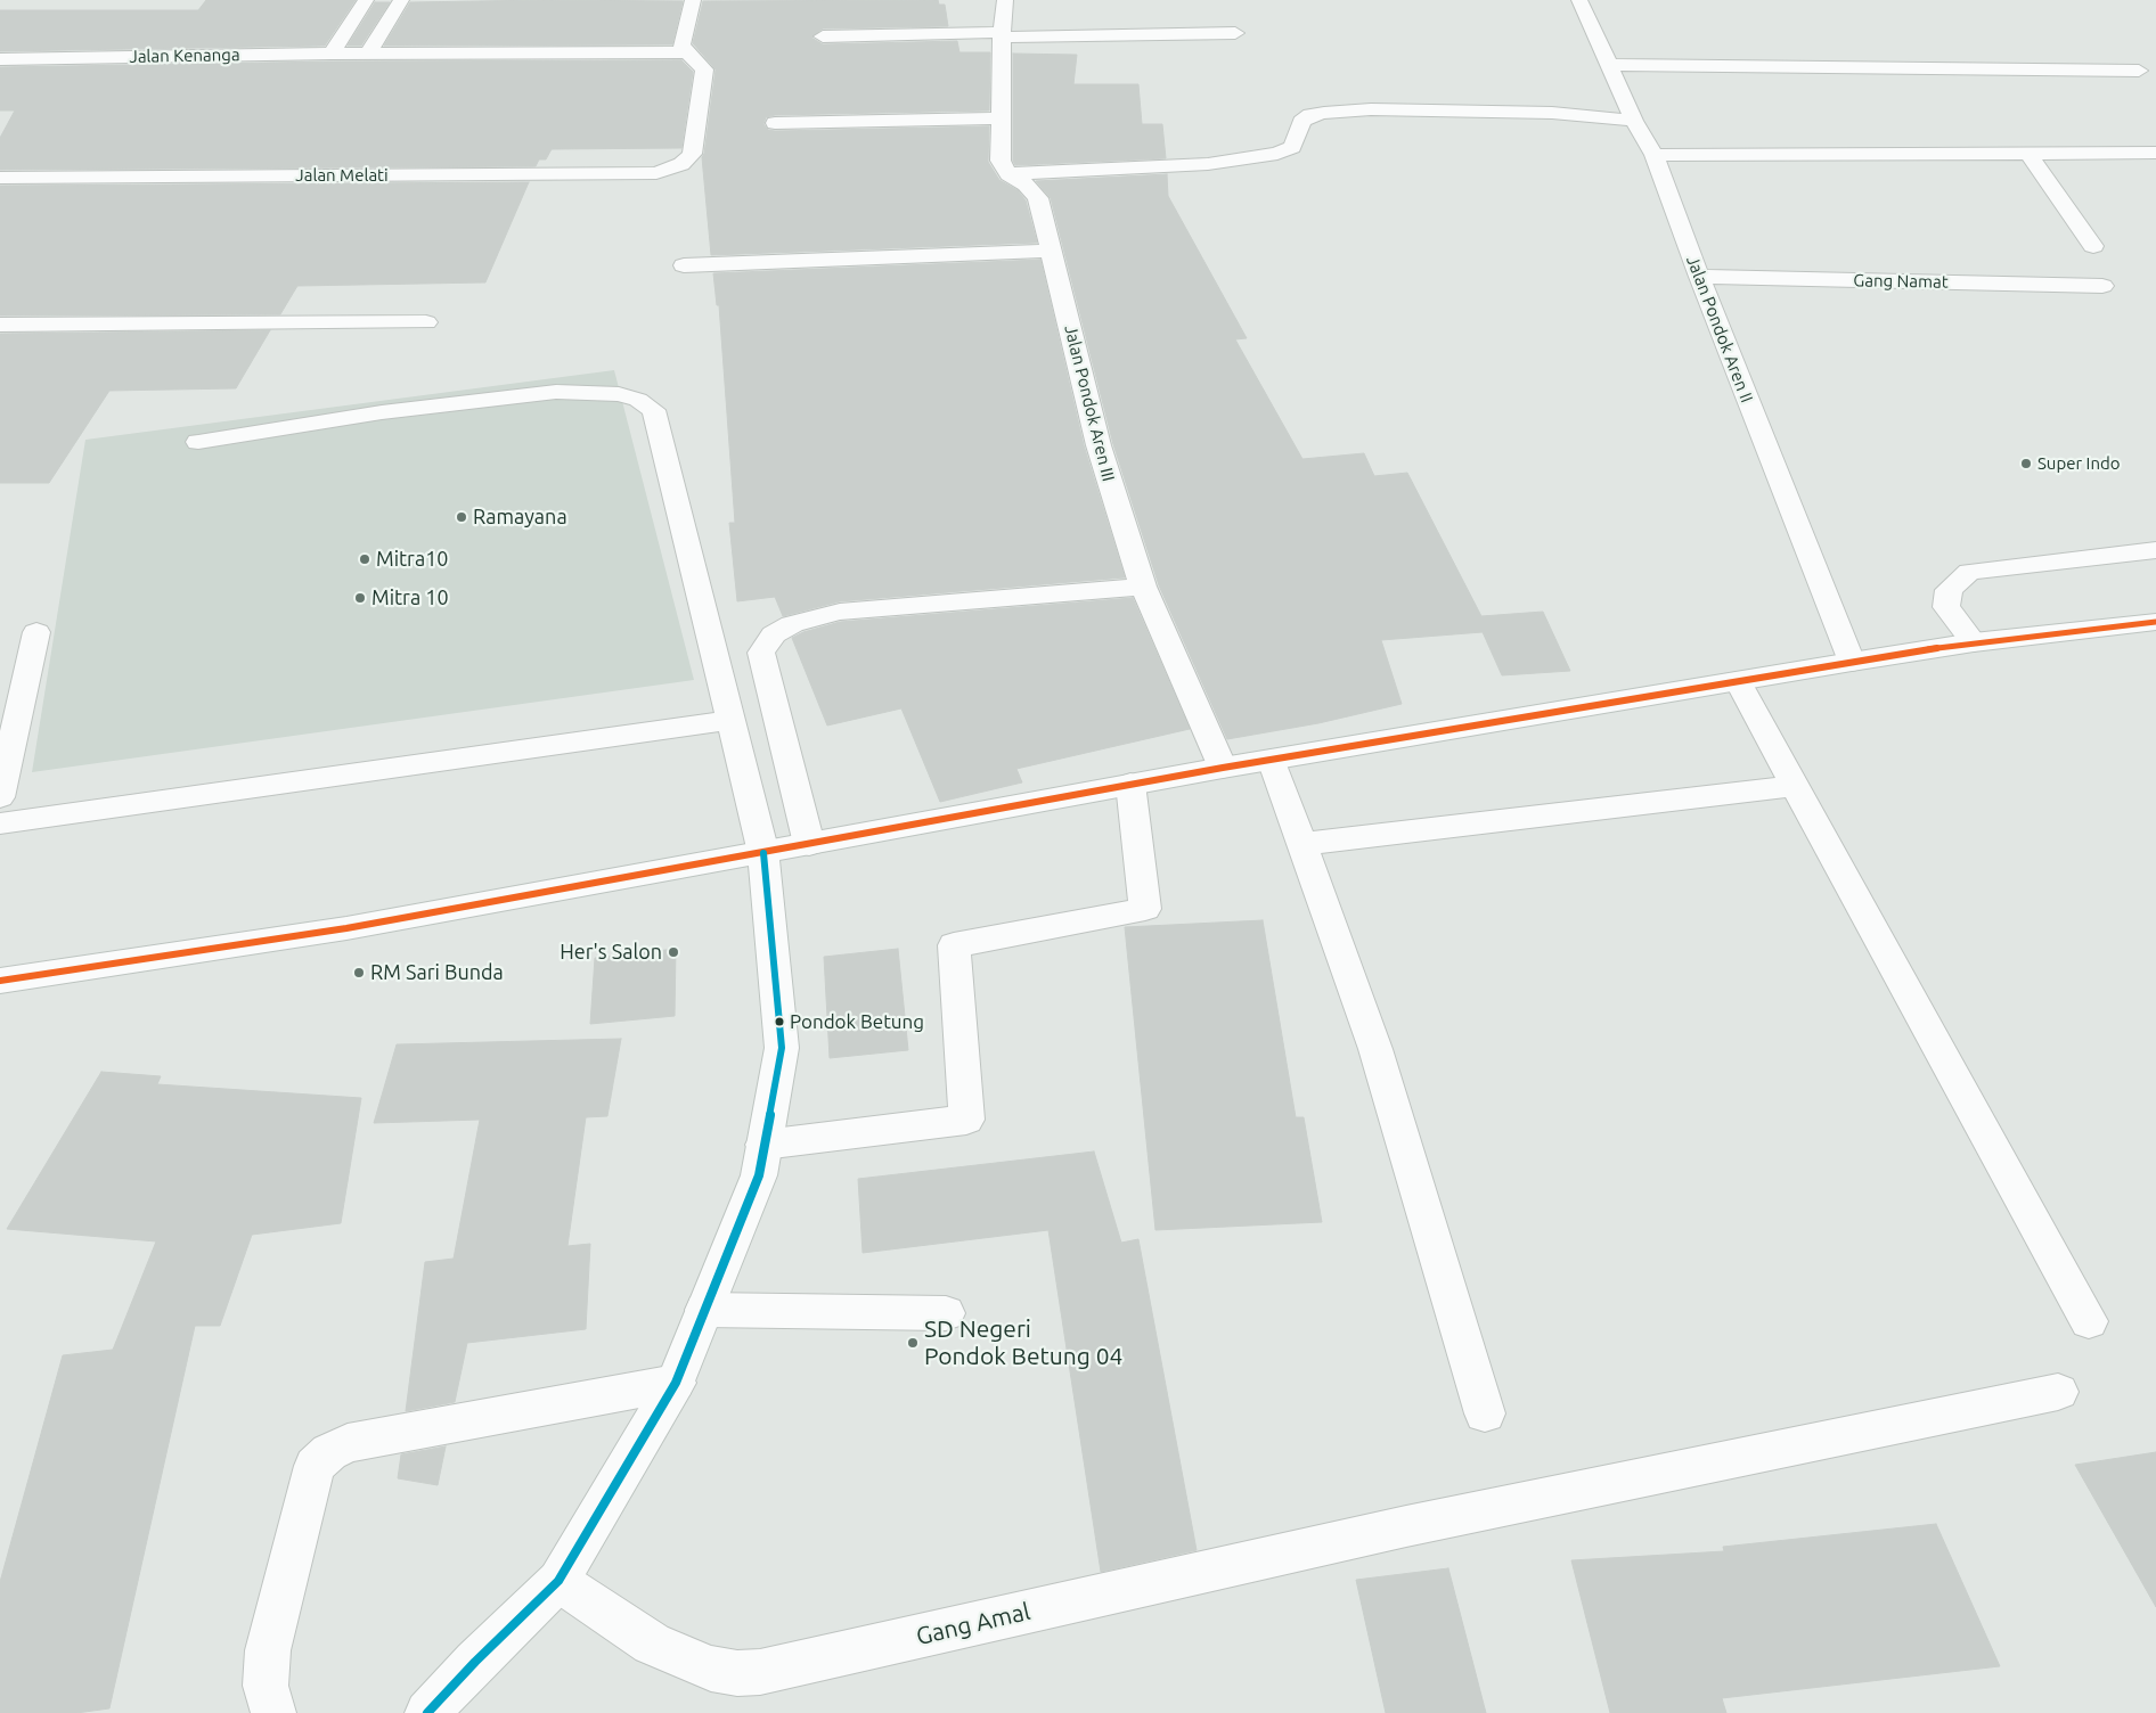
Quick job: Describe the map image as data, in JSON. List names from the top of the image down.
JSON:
{
  "streets": {
    "street": [
      "Jalan Kenanga",
      "Jalan Melati",
      "Gang Namat",
      "Jalan Pondok Aren II",
      "Jalan Pondok Aren III",
      "Gang Amal"
    ]
  },
  "crossings": [
    ["Jalan Kenanga", "Jalan Melati"],
    ["Gang Namat", "Jalan Pondok Aren II"]
  ],
  "places": [
    "Super Indo",
    "Ramayana",
    "Mitra10",
    "Mitra 10",
    "Her's Salon",
    "RM Sari Bunda",
    "Pondok Betung",
    "SD Negeri Pondok Betung 04"
  ]
}
